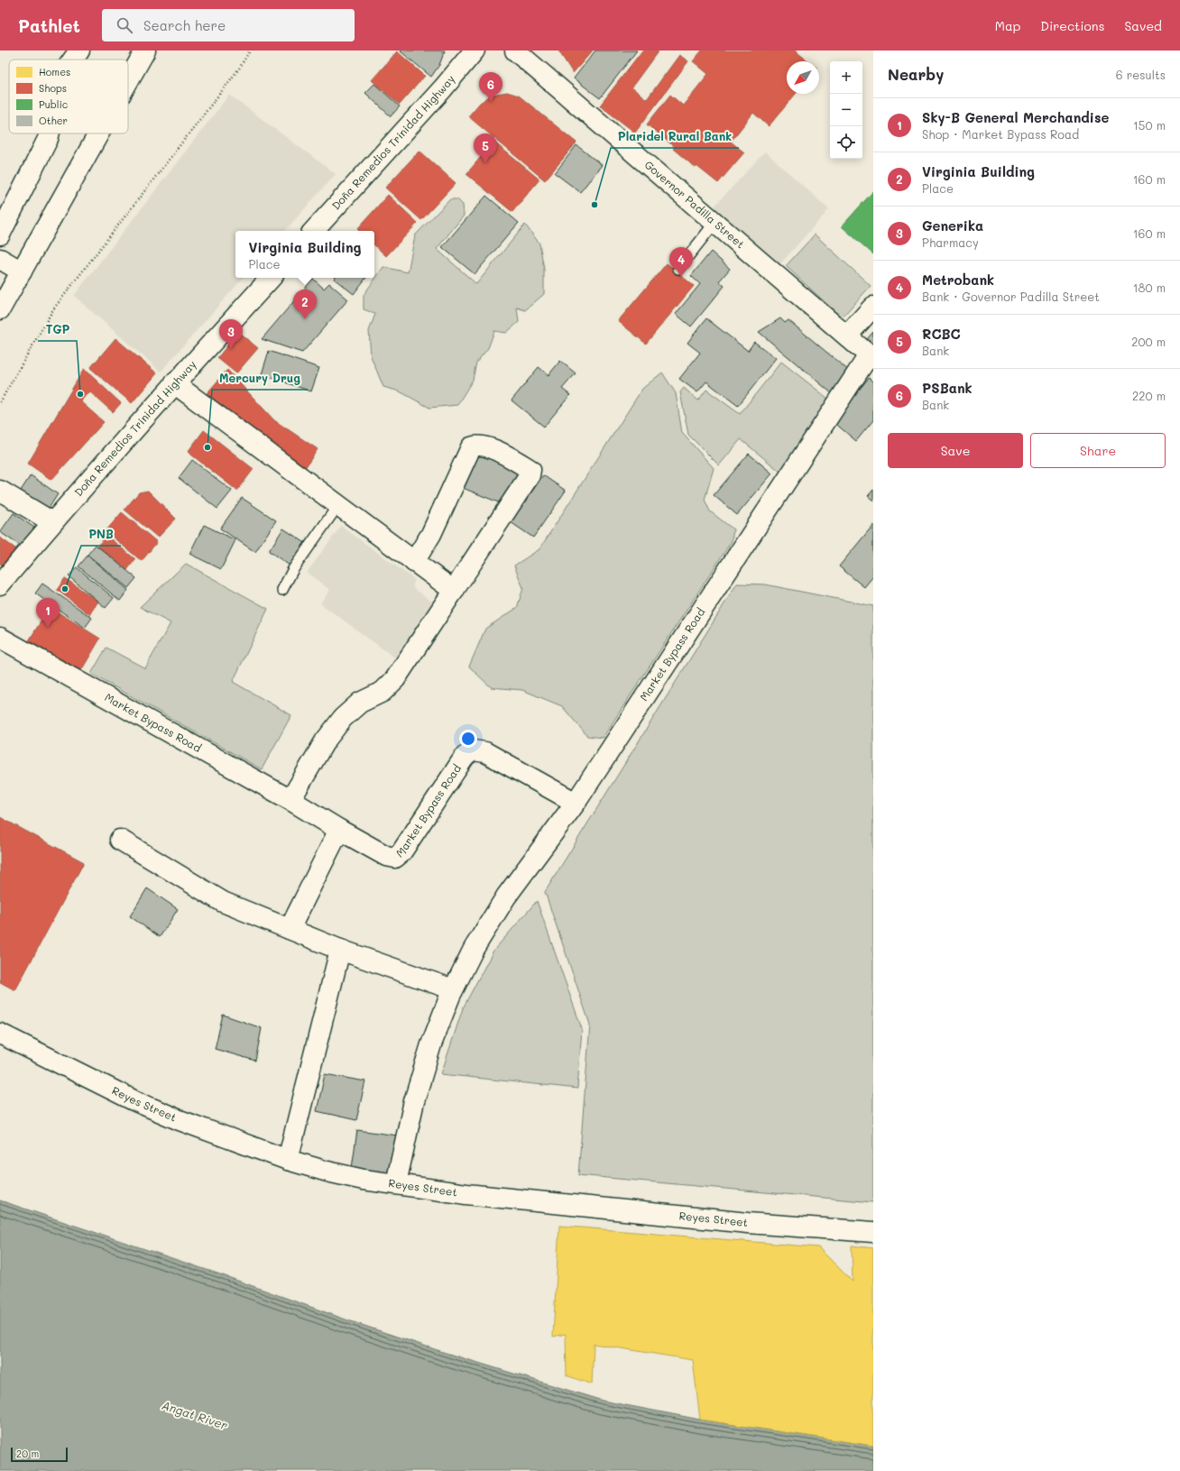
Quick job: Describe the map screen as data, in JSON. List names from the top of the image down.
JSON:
{
  "streets": {
    "street": [
      "Doña Remedios Trinidad Highway",
      "Governor Padilla Street",
      "Market Bypass Road",
      "Reyes Street"
    ]
  },
  "crossings": [
    ["Governor Padilla Street", "Market Bypass Road"]
  ],
  "water": ["Angat River"],
  "places": [
    "Plaridel Rural Bank",
    "TGP",
    "Mercury Drug",
    "PNB"
  ],
  "legend": [
    "Homes",
    "Shops",
    "Public",
    "Other"
  ],
  "scale_bar": "20 m",
  "north": "bottom left",
  "page": {
    "header": "Pathlet",
    "search": "Search here",
    "nav": ["Map", "Directions", "Saved"],
    "heading": ["Nearby", "6 results"],
    "map_buttons": ["+", "−"],
    "pins": [
      "6",
      "5",
      "4",
      "2",
      "3",
      "1"
    ],
    "list": [
      {
        "mark": "1",
        "name": "Sky-B General Merchandise",
        "note": "Shop · Market Bypass Road",
        "value": "150 m"
      },
      {
        "mark": "2",
        "name": "Virginia Building",
        "note": "Place",
        "value": "160 m"
      },
      {
        "mark": "3",
        "name": "Generika",
        "note": "Pharmacy",
        "value": "160 m"
      },
      {
        "mark": "4",
        "name": "Metrobank",
        "note": "Bank · Governor Padilla Street",
        "value": "180 m"
      },
      {
        "mark": "5",
        "name": "RCBC",
        "note": "Bank",
        "value": "200 m"
      },
      {
        "mark": "6",
        "name": "PSBank",
        "note": "Bank",
        "value": "220 m"
      }
    ],
    "popup": ["Virginia Building", "Place"],
    "buttons": ["Save", "Share"],
    "scale": "20 m"
  }
}
